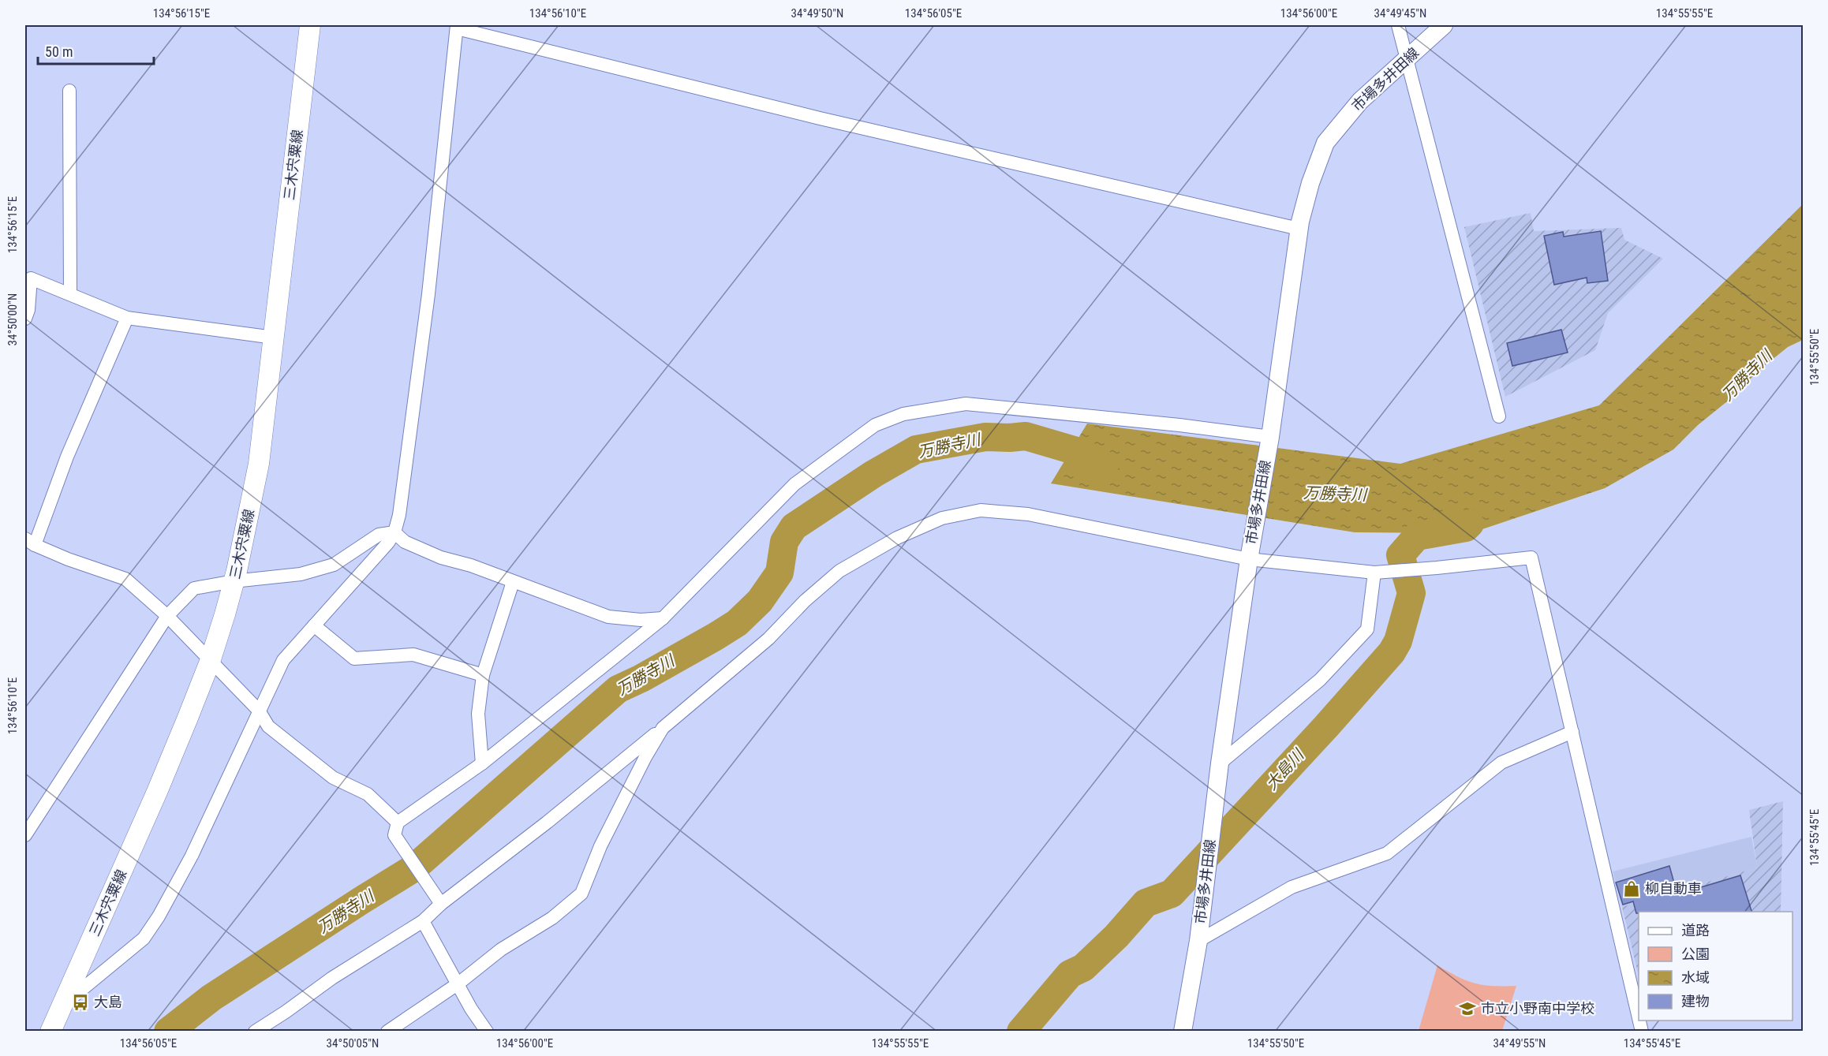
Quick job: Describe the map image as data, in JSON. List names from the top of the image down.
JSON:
{
  "streets": {
    "main road": ["市場多井田線", "三木宍粟線"]
  },
  "water": ["万勝寺川", "大島川"],
  "places": {
    "shop": ["柳自動車"],
    "bus stop": ["大島"],
    "school or university": ["市立小野南中学校"]
  },
  "legend": [
    "道路",
    "公園",
    "水域",
    "建物"
  ],
  "scale_bar": "50 m",
  "coordinates": [
    "134°56'15\"E",
    "134°56'10\"E",
    "34°49'50\"N",
    "134°56'05\"E",
    "134°56'00\"E",
    "34°49'45\"N",
    "134°55'55\"E",
    "34°50'00\"N",
    "134°55'50\"E",
    "134°55'45\"E",
    "34°50'05\"N",
    "34°49'55\"N"
  ]
}
